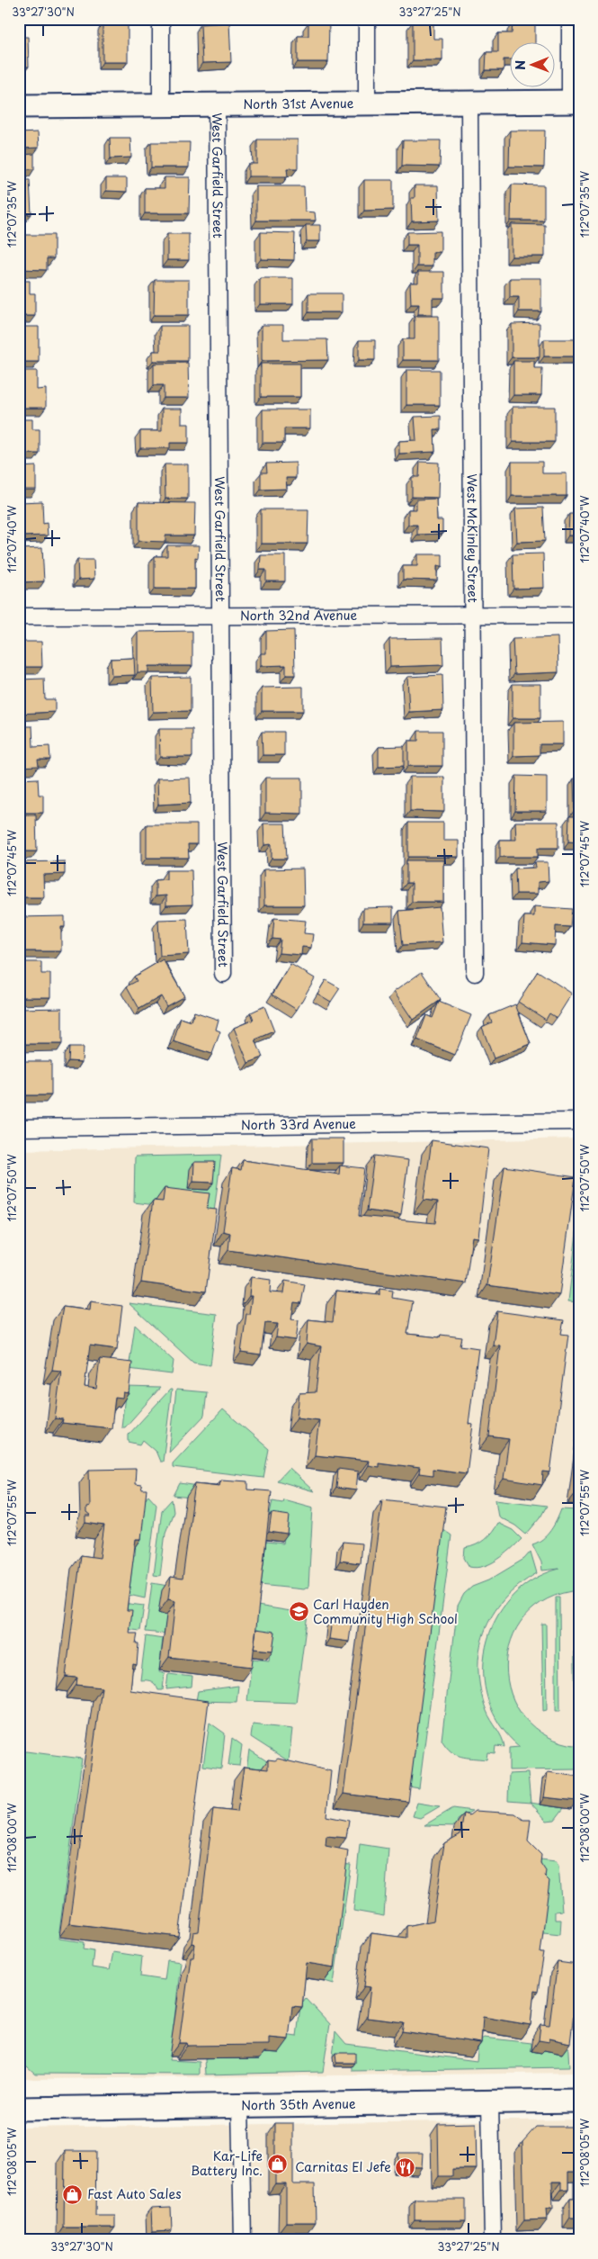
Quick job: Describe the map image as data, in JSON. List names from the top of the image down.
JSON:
{
  "streets": {
    "main road": ["North 31st Avenue", "North 35th Avenue"],
    "street": [
      "West Garfield Street",
      "West McKinley Street",
      "North 32nd Avenue",
      "North 33rd Avenue"
    ]
  },
  "crossings": [
    ["North 31st Avenue", "West Garfield Street"],
    ["North 31st Avenue", "West McKinley Street"],
    ["West Garfield Street", "North 32nd Avenue"],
    ["West McKinley Street", "North 32nd Avenue"]
  ],
  "places": {
    "school or university": ["Carl Hayden Community High School"],
    "shop": ["Kar-Life Battery Inc.", "Fast Auto Sales"],
    "restaurant": ["Carnitas El Jefe"]
  },
  "north": "left",
  "coordinates": [
    "33°27'30\"N",
    "33°27'25\"N",
    "112°07'35\"W",
    "112°07'40\"W",
    "112°07'45\"W",
    "112°07'50\"W",
    "112°07'55\"W",
    "112°08'00\"W",
    "112°08'05\"W"
  ]
}
